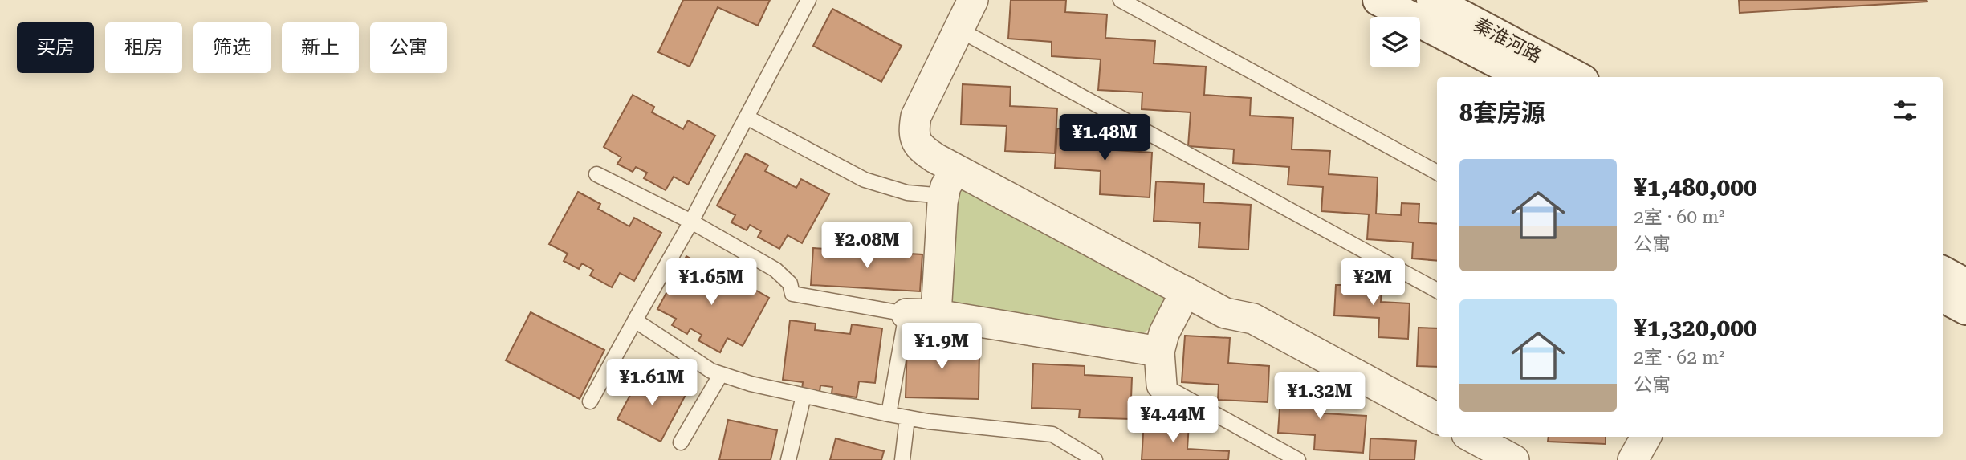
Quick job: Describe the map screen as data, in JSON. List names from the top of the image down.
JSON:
{
  "streets": {
    "main road": ["秦淮河路"]
  },
  "page": {
    "chip": [
      "买房",
      "租房",
      "筛选",
      "新上",
      "公寓"
    ],
    "heading": "8套房源",
    "price": [
      "¥1.48M",
      "¥2.08M",
      "¥1.65M",
      "¥2M",
      "¥1.9M",
      "¥1.61M",
      "¥1.32M",
      "¥4.44M"
    ],
    "list": [
      {
        "name": "¥1,480,000",
        "note": "2室 · 60 m² · 公寓"
      },
      {
        "name": "¥1,320,000",
        "note": "2室 · 62 m² · 公寓"
      }
    ]
  }
}
